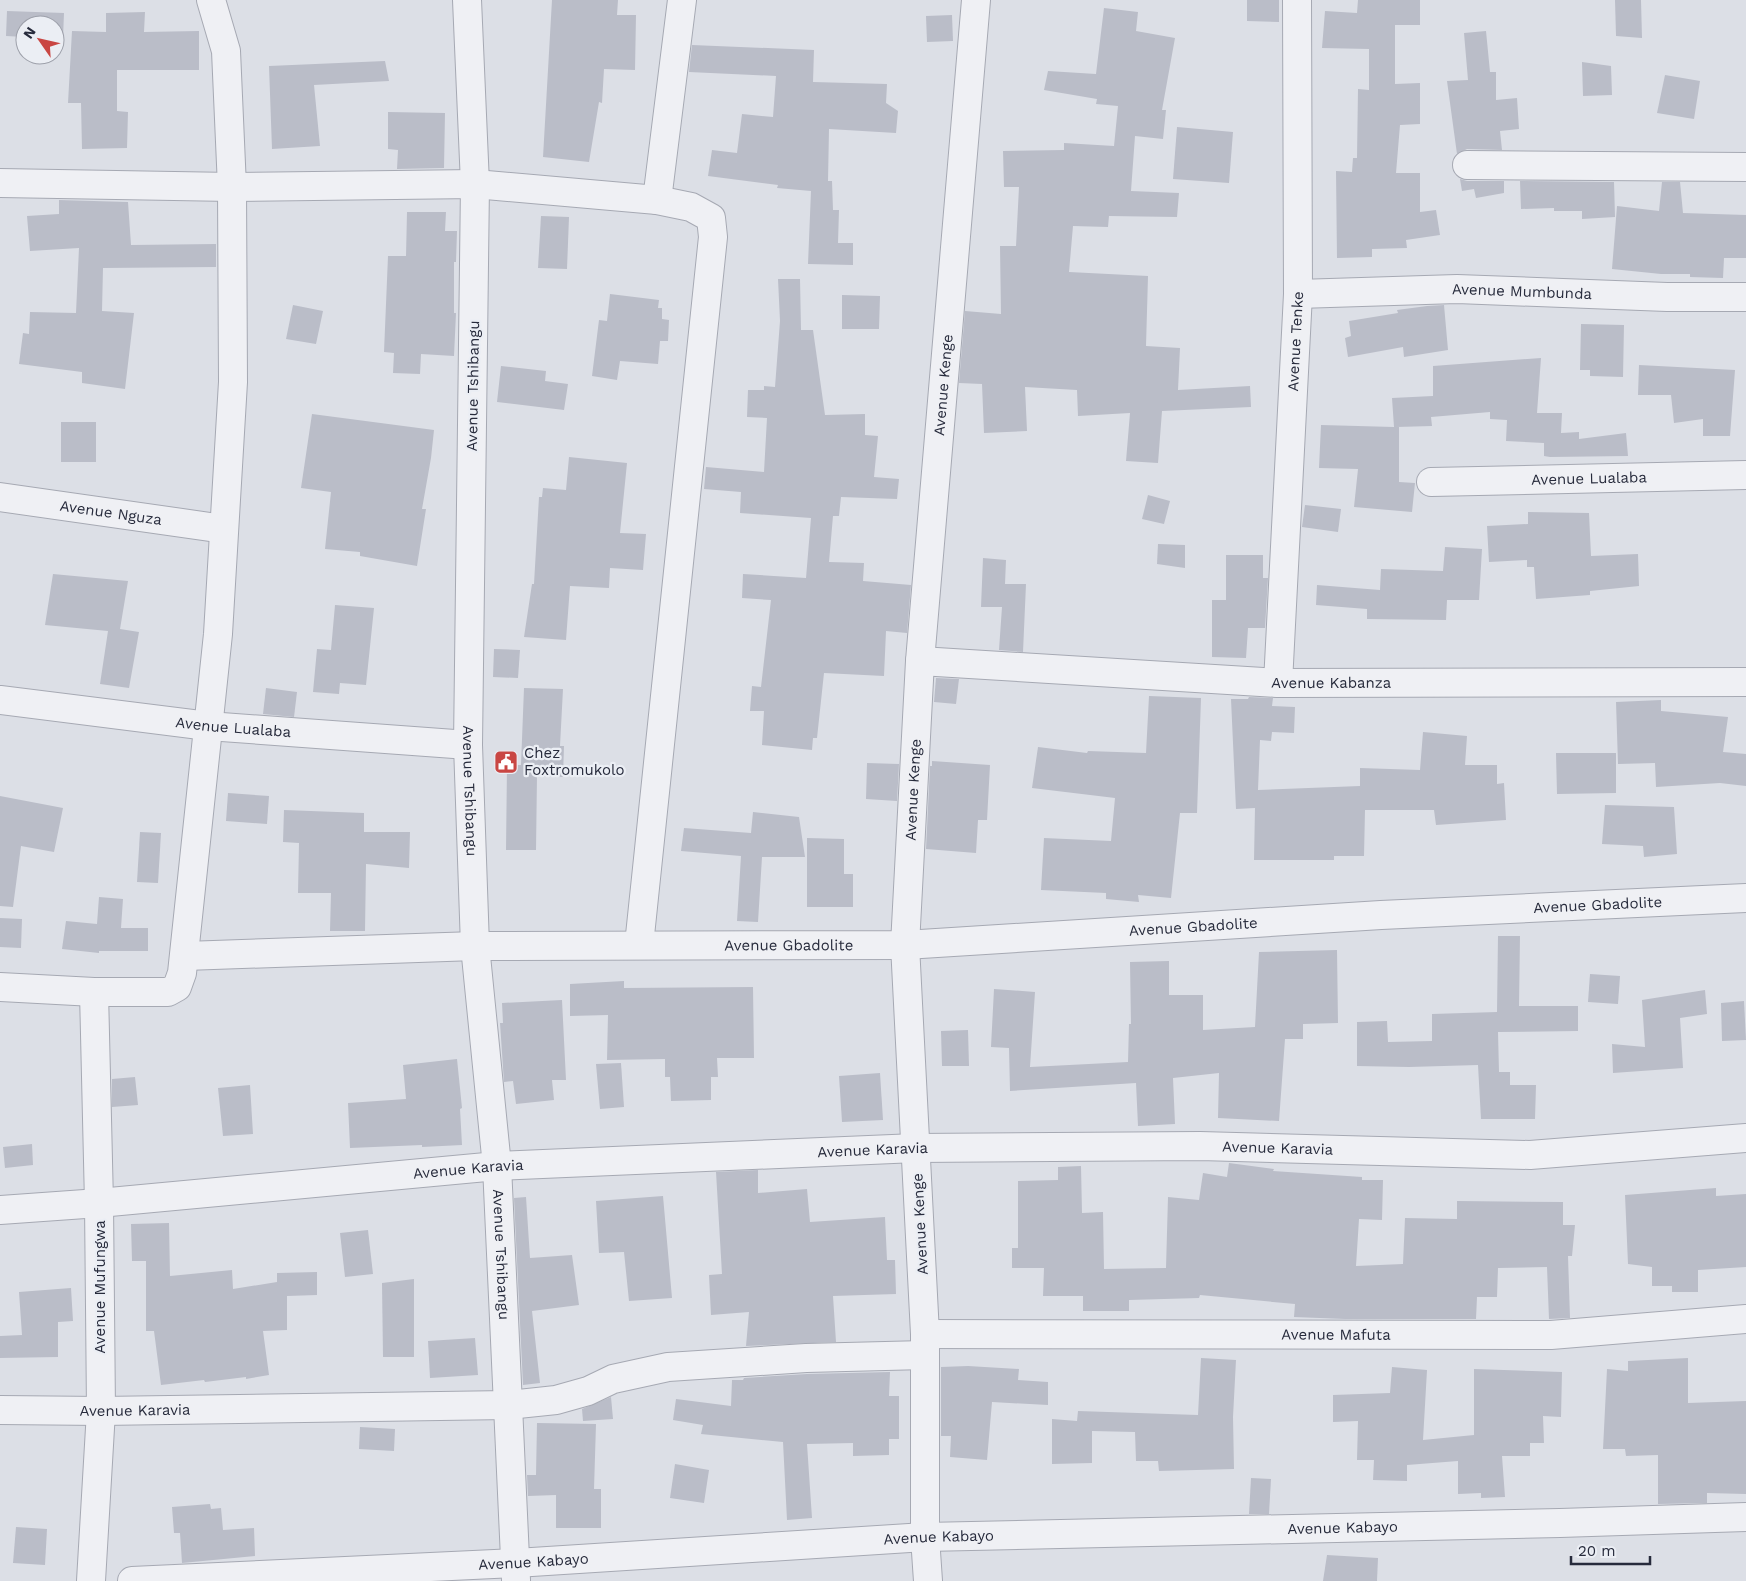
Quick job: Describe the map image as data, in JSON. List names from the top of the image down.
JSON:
{
  "streets": {
    "street": [
      "Avenue Mumbunda",
      "Avenue Tenke",
      "Avenue Tshibangu",
      "Avenue Kenge",
      "Avenue Lualaba",
      "Avenue Nguza",
      "Avenue Kabanza",
      "Avenue Gbadolite",
      "Avenue Karavia",
      "Avenue Mufungwa",
      "Avenue Mafuta",
      "Avenue Kabayo"
    ]
  },
  "crossings": [
    ["Avenue Mumbunda", "Avenue Tenke"],
    ["Avenue Tenke", "Avenue Kabanza"],
    ["Avenue Tshibangu", "Avenue Lualaba"],
    ["Avenue Tshibangu", "Avenue Gbadolite"],
    ["Avenue Tshibangu", "Avenue Karavia"],
    ["Avenue Tshibangu", "Avenue Kabayo"],
    ["Avenue Kenge", "Avenue Kabanza"],
    ["Avenue Kenge", "Avenue Gbadolite"],
    ["Avenue Kenge", "Avenue Karavia"],
    ["Avenue Kenge", "Avenue Mafuta"],
    ["Avenue Kenge", "Avenue Kabayo"],
    ["Avenue Karavia", "Avenue Mufungwa"],
    ["Avenue Karavia", "Avenue Mafuta"]
  ],
  "places": {
    "public building": ["Chez Foxtromukolo"]
  },
  "scale_bar": "20 m",
  "north": "top left"
}
